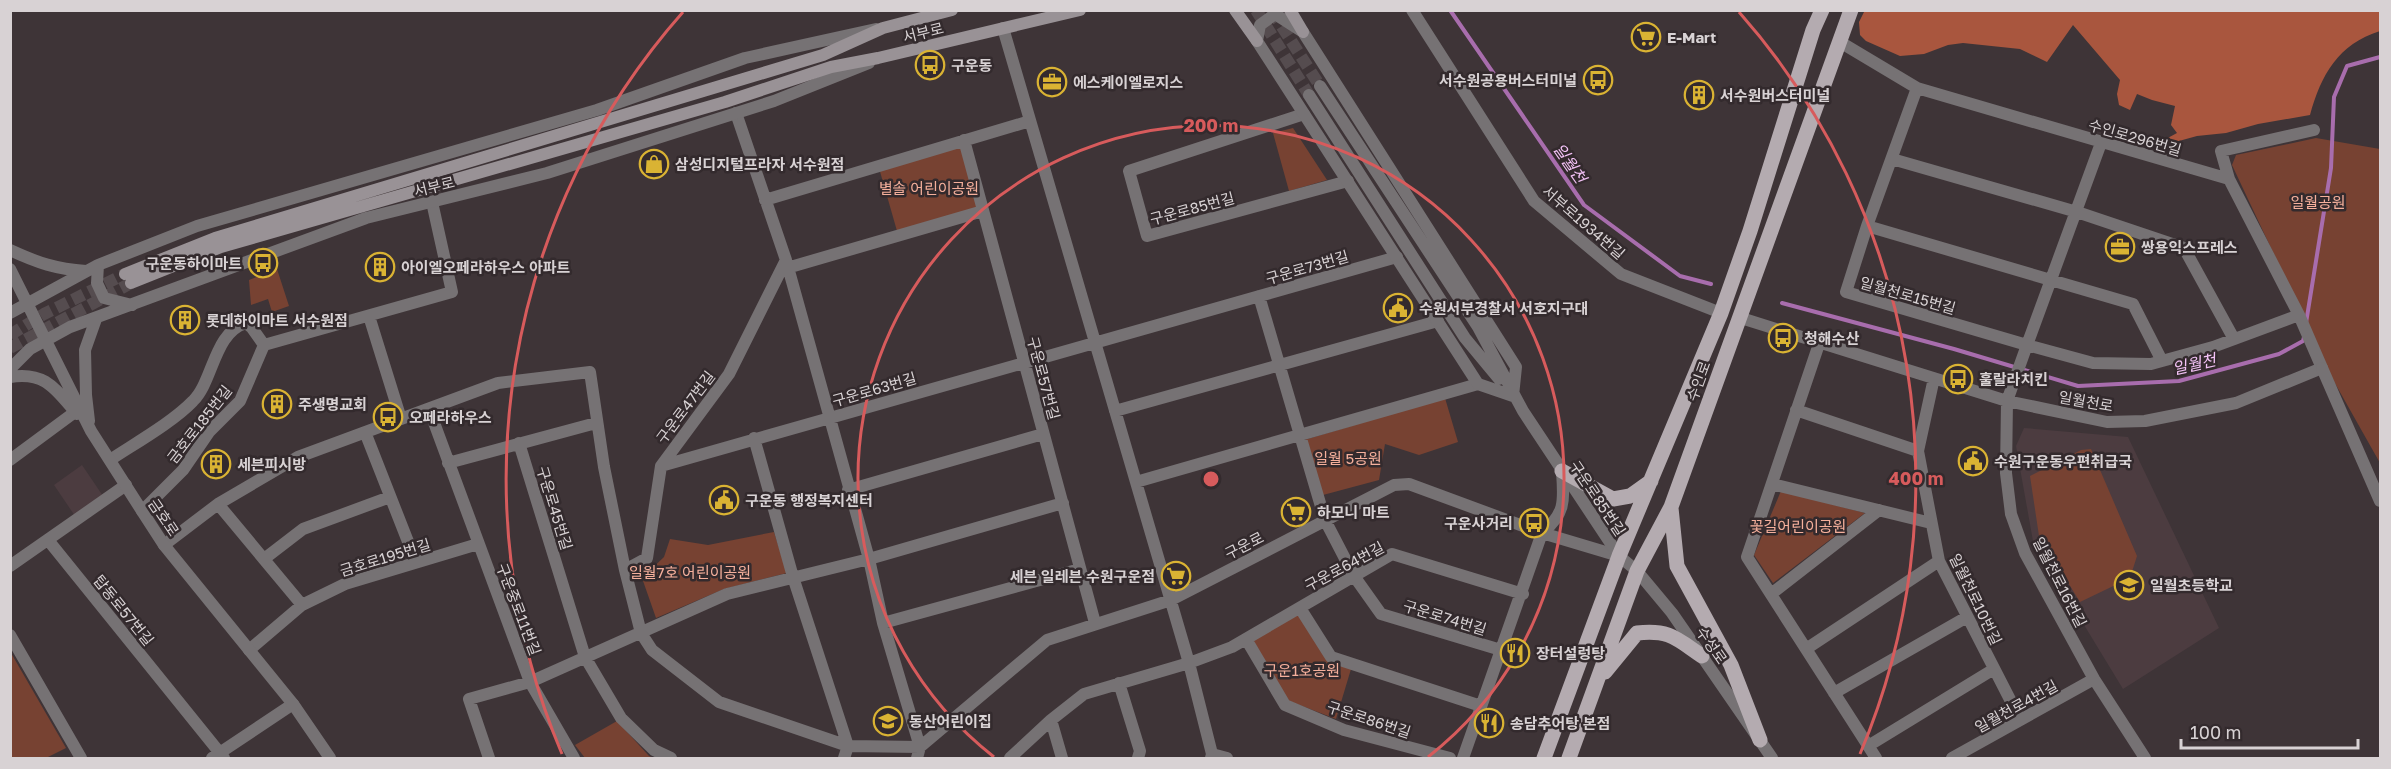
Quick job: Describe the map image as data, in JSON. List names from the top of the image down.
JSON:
{
  "streets": {
    "main road": ["서부로", "수인로"],
    "street": [
      "수인로296번길",
      "구운로85번길",
      "서부로1934번길",
      "구운로73번길",
      "일월천로15번길",
      "구운로57번길",
      "구운로63번길",
      "일월천로",
      "구운로47번길",
      "금호로185번길",
      "구운로45번길",
      "금호로",
      "구운로",
      "금호로195번길",
      "구운로64번길",
      "일월천로16번길",
      "일월천로10번길",
      "구운중로11번길",
      "탑동로57번길",
      "구운로74번길",
      "수성로",
      "일월천로4번길",
      "구운로86번길"
    ]
  },
  "crossings": [
    ["서부로", "금호로"],
    ["수인로296번길", "일월천로15번길"],
    ["수인로296번길", "수인로"],
    ["구운로85번길", "수인로"],
    ["구운로85번길", "구운로"],
    ["구운로85번길", "수성로"],
    ["서부로1934번길", "수인로"],
    ["구운로73번길", "구운로63번길"],
    ["구운로73번길", "구운로"],
    ["구운로73번길", "구운로74번길"],
    ["구운로57번길", "구운로63번길"],
    ["구운로57번길", "구운로"],
    ["수인로", "일월천로"],
    ["수인로", "구운로"],
    ["수인로", "수성로"],
    ["구운로63번길", "구운로47번길"],
    ["일월천로", "일월천로16번길"],
    ["일월천로", "일월천로10번길"],
    ["금호로185번길", "금호로"],
    ["금호로", "금호로195번길"],
    ["구운로", "구운로74번길"],
    ["구운로", "수성로"],
    ["금호로195번길", "구운중로11번길"],
    ["구운로64번길", "구운로74번길"],
    ["구운로64번길", "구운로86번길"],
    ["일월천로16번길", "일월천로4번길"],
    ["일월천로10번길", "일월천로4번길"]
  ],
  "water": ["일월천"],
  "parks": [
    "별솔 어린이공원",
    "일월공원",
    "일월 5공원",
    "꽃길어린이공원",
    "일월7호 어린이공원",
    "구운1호공원"
  ],
  "places": {
    "supermarket": ["E-Mart", "하모니 마트", "세븐 일레븐 수원구운점"],
    "bus stop": [
      "구운동",
      "서수원공용버스터미널",
      "구운동하이마트",
      "청해수산",
      "훌랄라치킨",
      "오페라하우스",
      "구운사거리"
    ],
    "office": ["에스케이엘로지스", "쌍용익스프레스"],
    "building": [
      "서수원버스터미널",
      "아이엘오페라하우스 아파트",
      "롯데하이마트 서수원점",
      "주생명교회",
      "세븐피시방"
    ],
    "shop": ["삼성디지털프라자 서수원점"],
    "public building": ["수원서부경찰서 서호지구대", "수원구운동우편취급국", "구운동 행정복지센터"],
    "school or university": ["일월초등학교", "동산어린이집"],
    "restaurant": ["장터설렁탕", "송담추어탕 본점"]
  },
  "scale_bar": "100 m",
  "rings": ["200 m", "400 m"]
}
